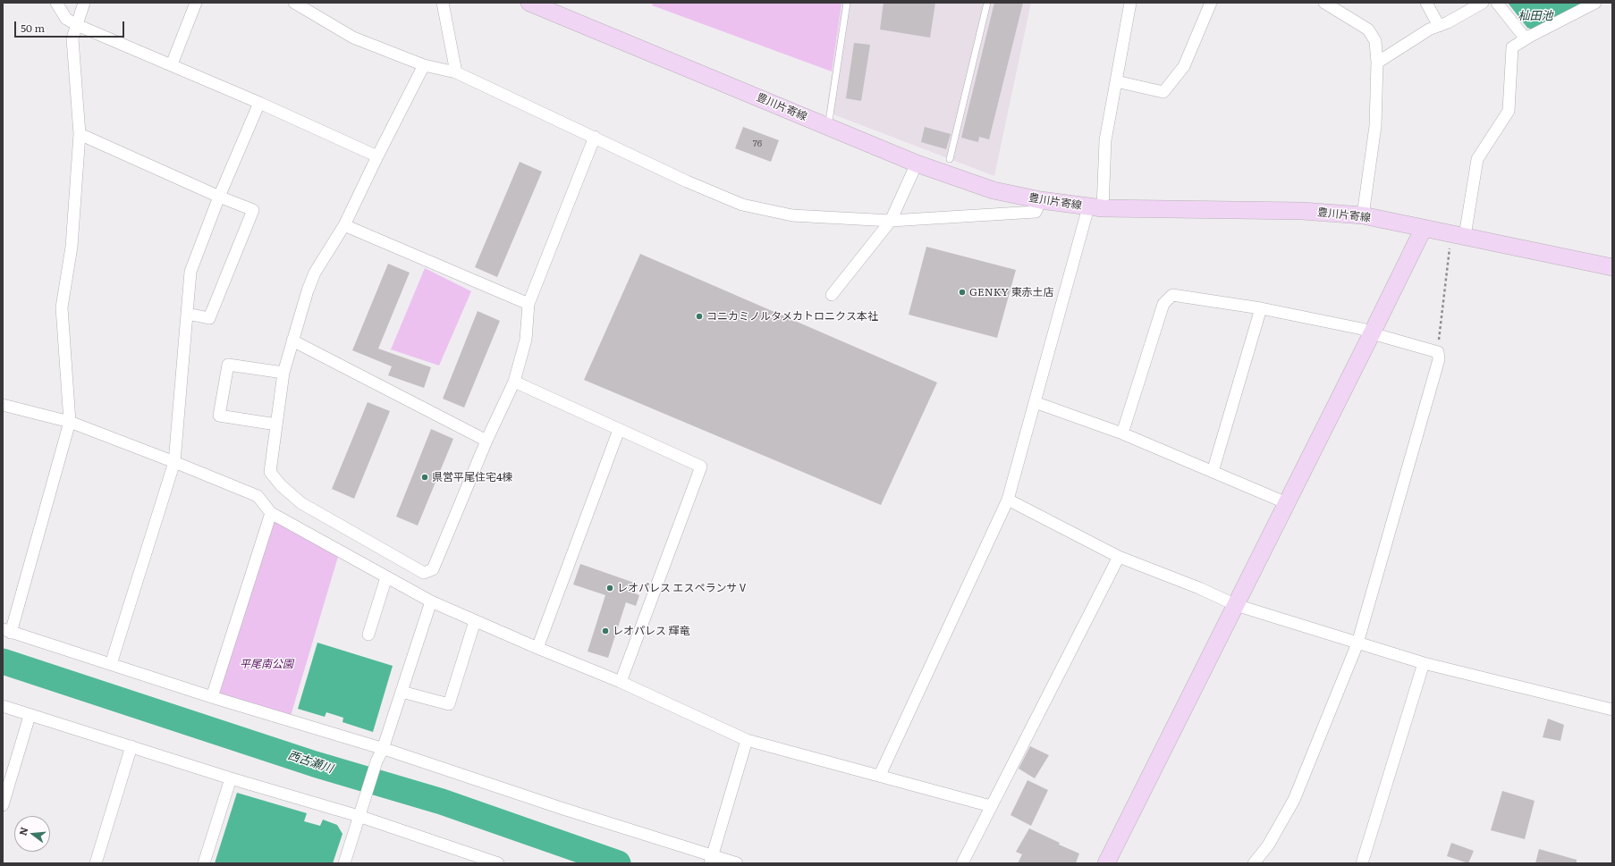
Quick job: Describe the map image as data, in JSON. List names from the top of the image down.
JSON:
{
  "streets": {
    "main road": ["豊川片寄線"]
  },
  "water": ["杣田池", "西古瀬川"],
  "parks": ["平尾南公園"],
  "places": [
    "GENKY 東赤土店",
    "コニカミノルタメカトロニクス本社",
    "県営平尾住宅4棟",
    "レオパレス エスペランサⅤ",
    "レオパレス 輝竜"
  ],
  "house_numbers": ["76"],
  "scale_bar": "50 m",
  "north": "left"
}
